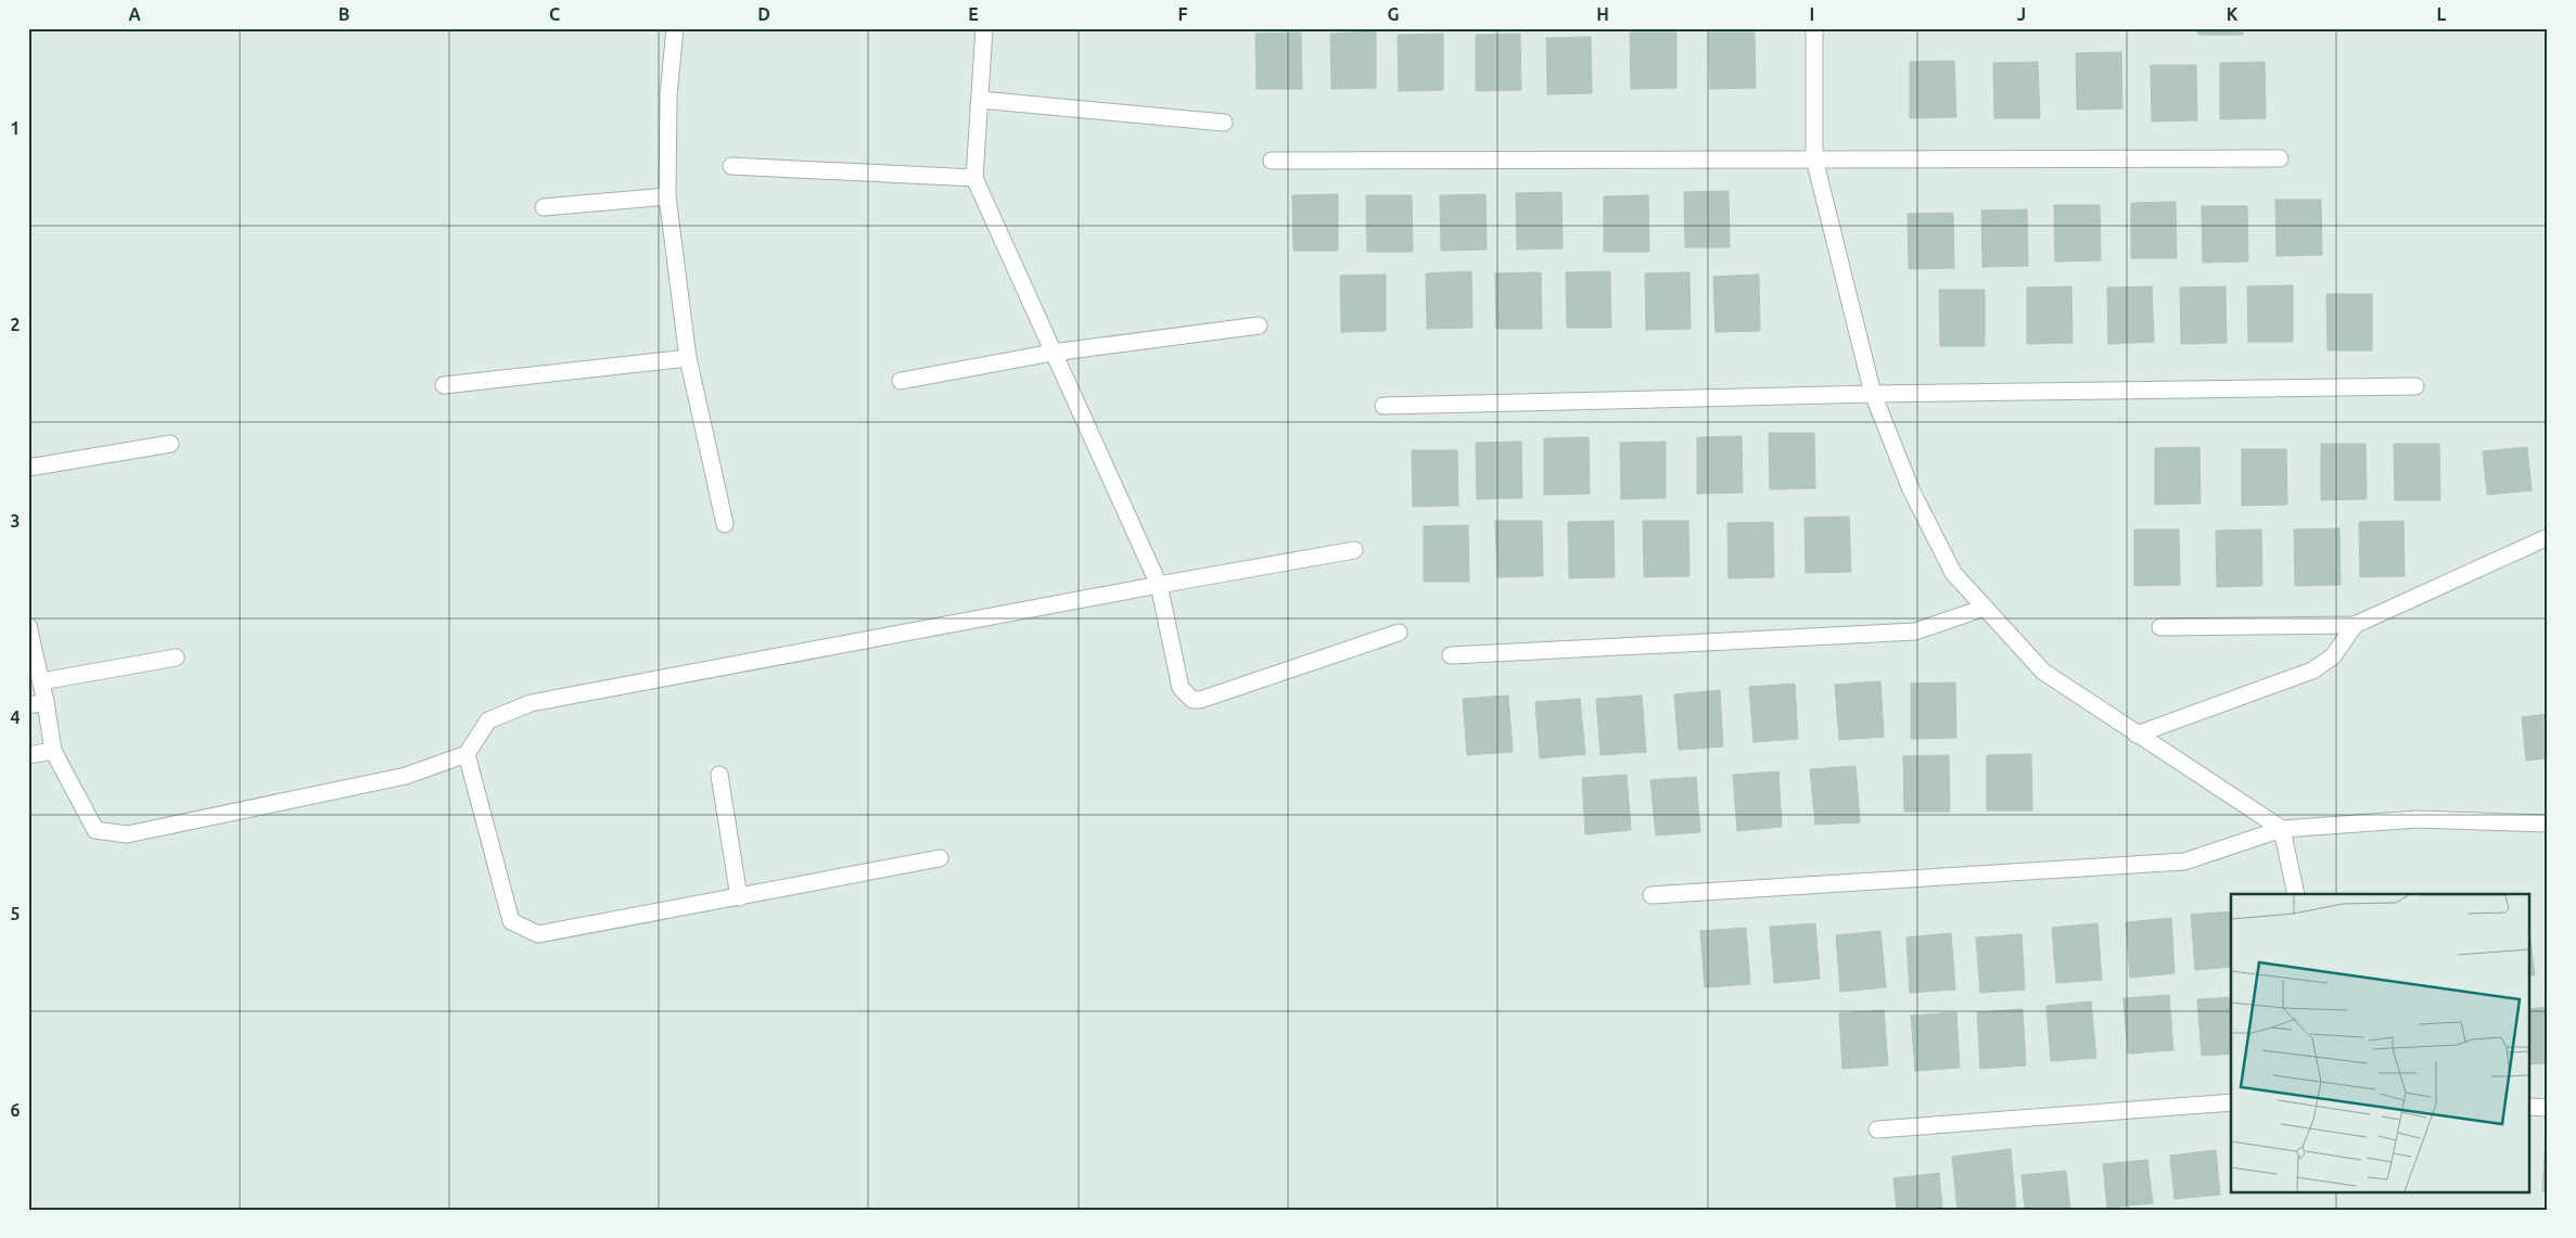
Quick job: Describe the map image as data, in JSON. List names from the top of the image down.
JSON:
{
  "grid": {
    "columns": [
      "A",
      "B",
      "C",
      "D",
      "E",
      "F",
      "G",
      "H",
      "I",
      "J",
      "K",
      "L"
    ],
    "rows": [
      "1",
      "2",
      "3",
      "4",
      "5",
      "6"
    ]
  }
}
